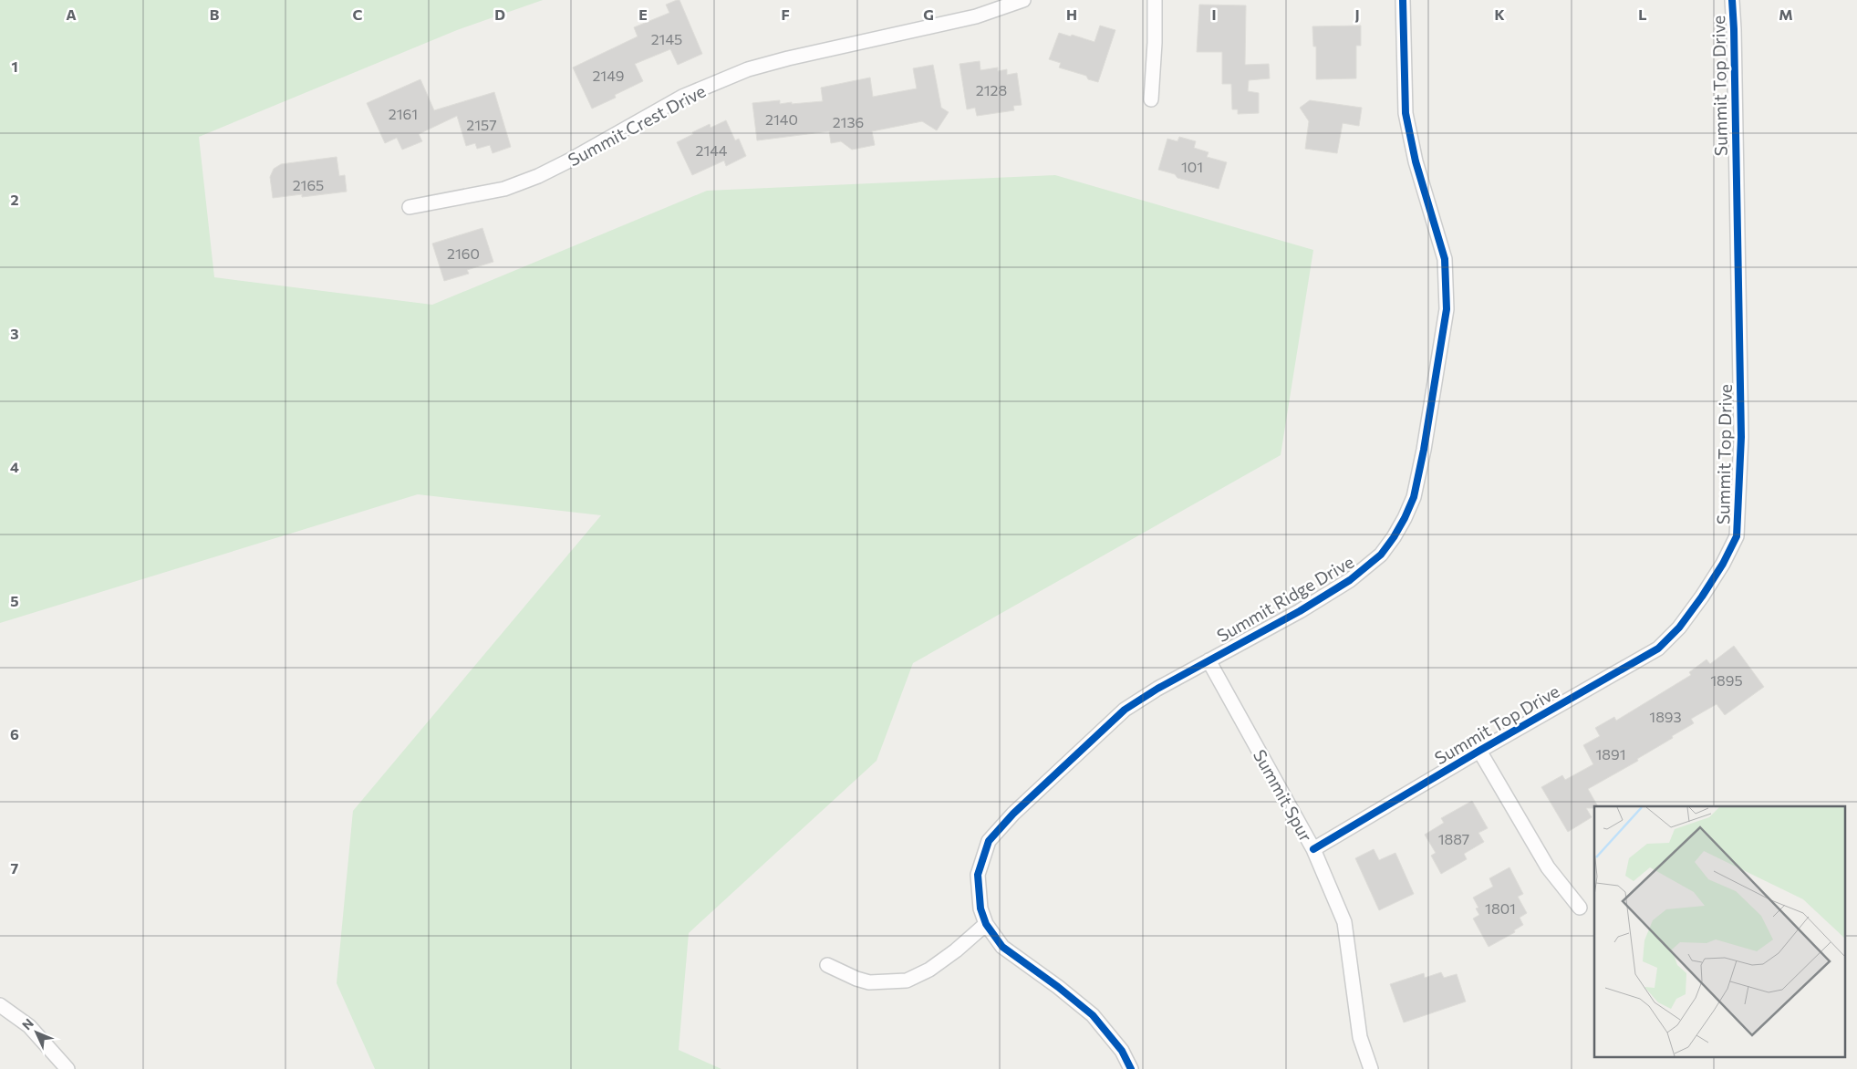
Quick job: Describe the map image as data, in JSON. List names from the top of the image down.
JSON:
{
  "streets": {
    "street": [
      "Summit Top Drive",
      "Summit Crest Drive",
      "Summit Ridge Drive",
      "Summit Spur"
    ]
  },
  "crossings": [
    ["Summit Top Drive", "Summit Spur"],
    ["Summit Ridge Drive", "Summit Spur"]
  ],
  "house_numbers": [
    "2145",
    "2149",
    "2128",
    "2161",
    "2140",
    "2136",
    "2157",
    "2144",
    "101",
    "2165",
    "2160",
    "1895",
    "1893",
    "1891",
    "1887",
    "1801"
  ],
  "north": "top left",
  "grid": {
    "columns": [
      "A",
      "B",
      "C",
      "D",
      "E",
      "F",
      "G",
      "H",
      "I",
      "J",
      "K",
      "L",
      "M"
    ],
    "rows": [
      "1",
      "2",
      "3",
      "4",
      "5",
      "6",
      "7"
    ]
  }
}
